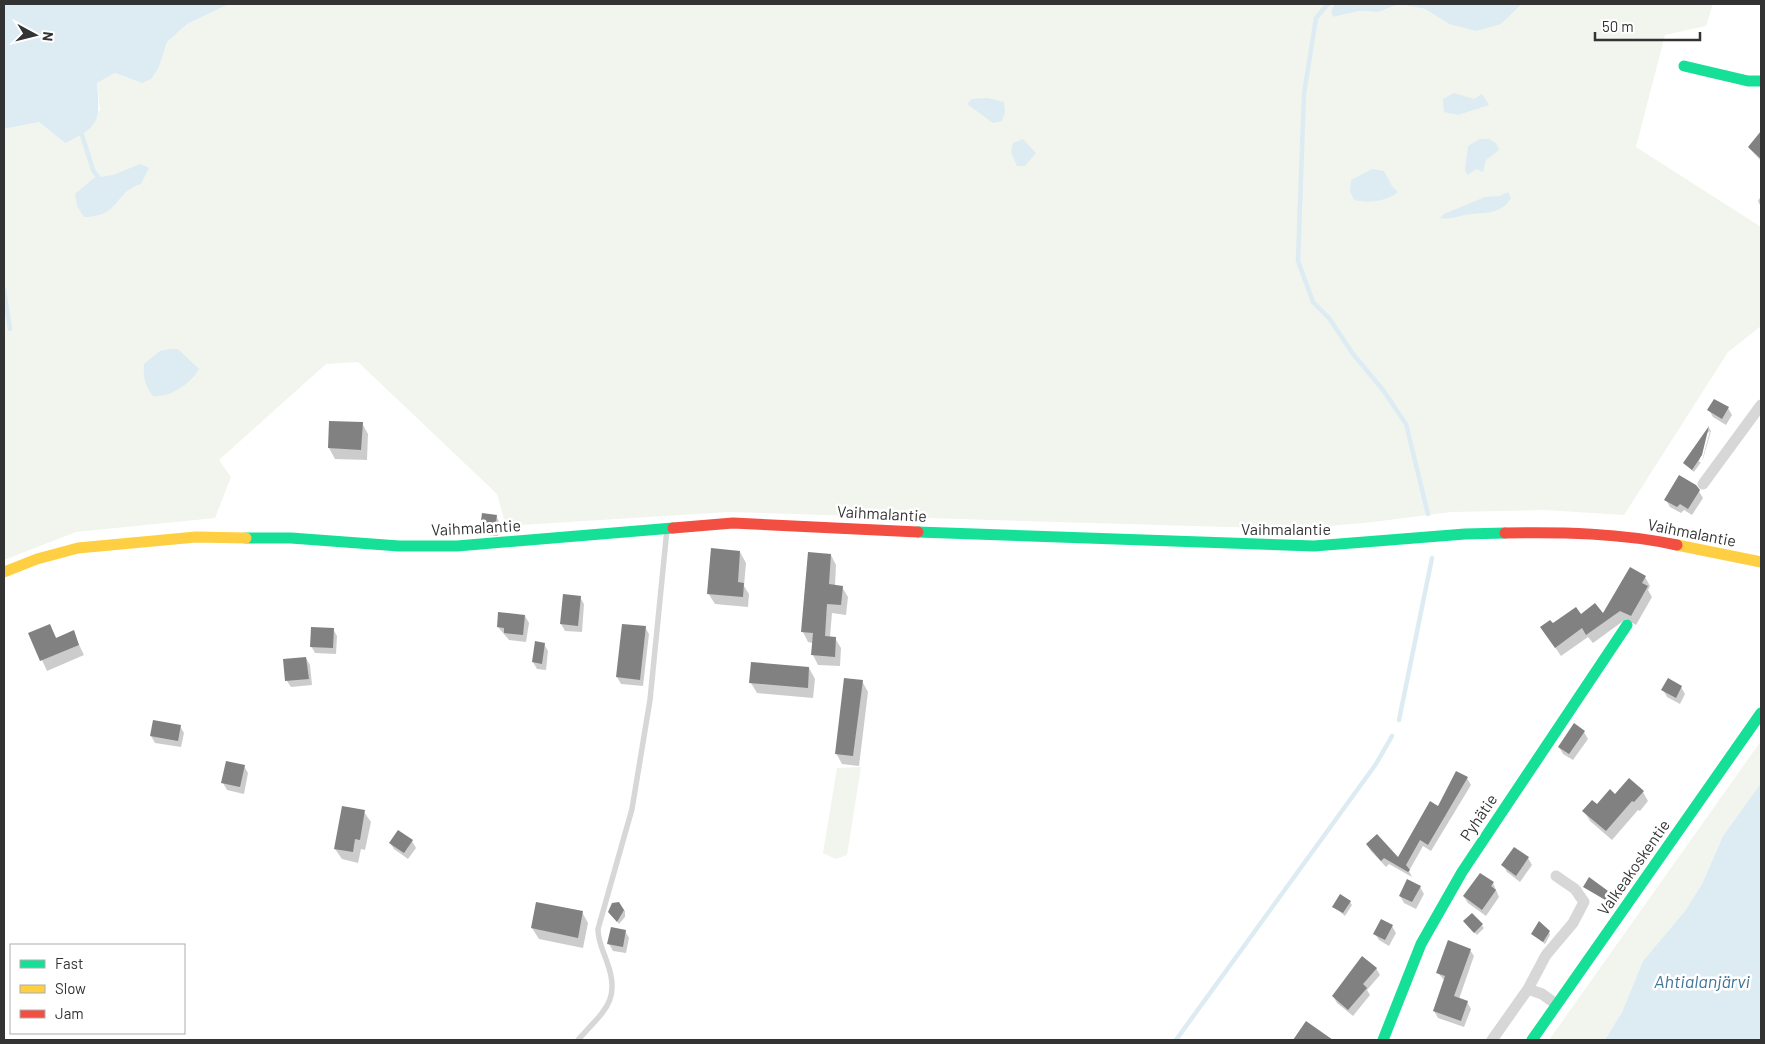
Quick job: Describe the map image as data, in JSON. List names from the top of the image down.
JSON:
{
  "streets": {
    "street": ["Vaihmalantie", "Pyhätie", "Valkeakoskentie"]
  },
  "water": ["Ahtialanjärvi"],
  "legend": ["Fast", "Slow", "Jam"],
  "scale_bar": "50 m",
  "north": "right"
}
